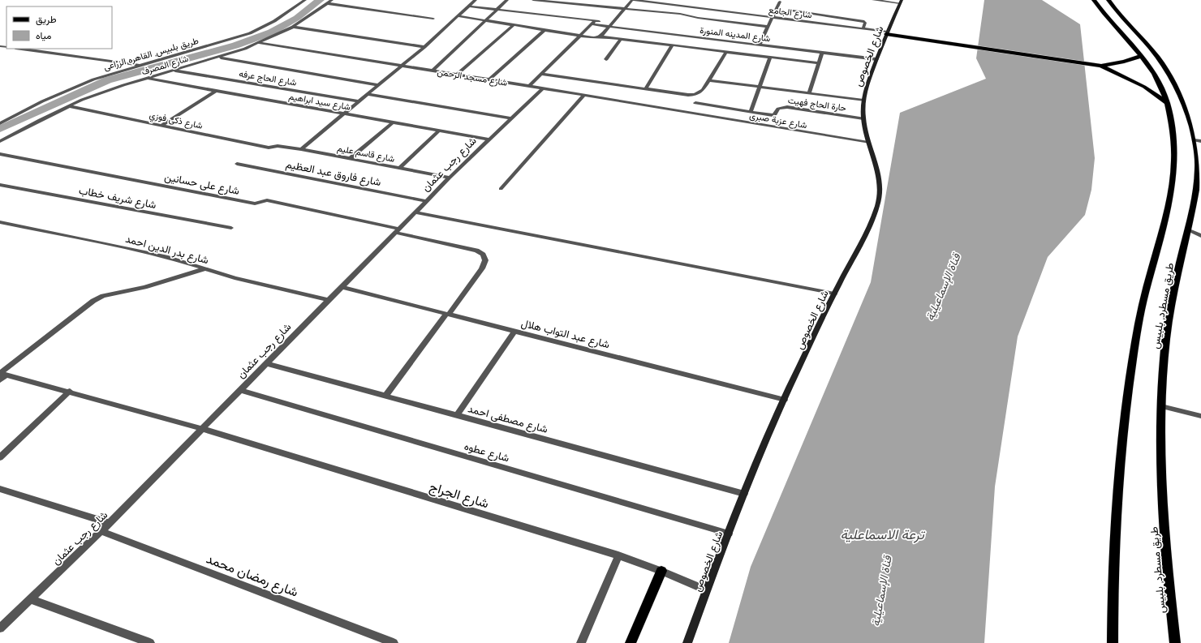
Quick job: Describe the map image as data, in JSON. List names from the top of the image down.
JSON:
{
  "streets": {
    "main road": ["شارع الخصوص", "طريق مسطرد, بلبيس"],
    "street": [
      "شارع الجامع",
      "شارع المدينه المنورة",
      "طريق بلبيس, القاهره الزراعى",
      "شارع المصرف",
      "شارع مسجد الرحمن",
      "شارع الحاج عرفه",
      "شارع سيد ابراهيم",
      "حارة الحاج فهيت",
      "شارع ذكى فوزي",
      "شارع عزبة صبرى",
      "شارع قاسم عليم",
      "شارع رجب عثمان",
      "شارع فاروق عبد العظيم",
      "شارع على حسانين",
      "شارع شريف خطاب",
      "شارع بدر الدين احمد",
      "شارع عبد التواب هلال",
      "شارع مصطفى احمد",
      "شارع عطوه",
      "شارع الجراج",
      "شارع رمضان محمد"
    ]
  },
  "crossings": [
    ["شارع الجامع", "شارع الخصوص"],
    ["شارع المدينه المنورة", "شارع الخصوص"],
    ["شارع الخصوص", "حارة الحاج فهيت"],
    ["شارع الخصوص", "شارع عزبة صبرى"],
    ["شارع الخصوص", "شارع عبد التواب هلال"],
    ["شارع الخصوص", "شارع مصطفى احمد"],
    ["شارع الخصوص", "شارع عطوه"],
    ["شارع الخصوص", "شارع الجراج"],
    ["شارع المصرف", "شارع مسجد الرحمن"],
    ["شارع المصرف", "شارع الحاج عرفه"],
    ["شارع المصرف", "شارع سيد ابراهيم"],
    ["شارع المصرف", "شارع ذكى فوزي"],
    ["شارع مسجد الرحمن", "شارع عزبة صبرى"],
    ["شارع مسجد الرحمن", "شارع رجب عثمان"],
    ["شارع سيد ابراهيم", "شارع رجب عثمان"],
    ["شارع ذكى فوزي", "شارع قاسم عليم"],
    ["شارع قاسم عليم", "شارع رجب عثمان"],
    ["شارع رجب عثمان", "شارع فاروق عبد العظيم"],
    ["شارع رجب عثمان", "شارع على حسانين"],
    ["شارع رجب عثمان", "شارع بدر الدين احمد"],
    ["شارع رجب عثمان", "شارع عبد التواب هلال"],
    ["شارع رجب عثمان", "شارع مصطفى احمد"],
    ["شارع رجب عثمان", "شارع عطوه"],
    ["شارع رجب عثمان", "شارع الجراج"],
    ["شارع رجب عثمان", "شارع رمضان محمد"],
    ["شارع على حسانين", "شارع عبد التواب هلال"]
  ],
  "water": ["قناة الإسماعيلية", "ترعة الاسماعلية"],
  "legend": ["طريق", "مياه"]
}
